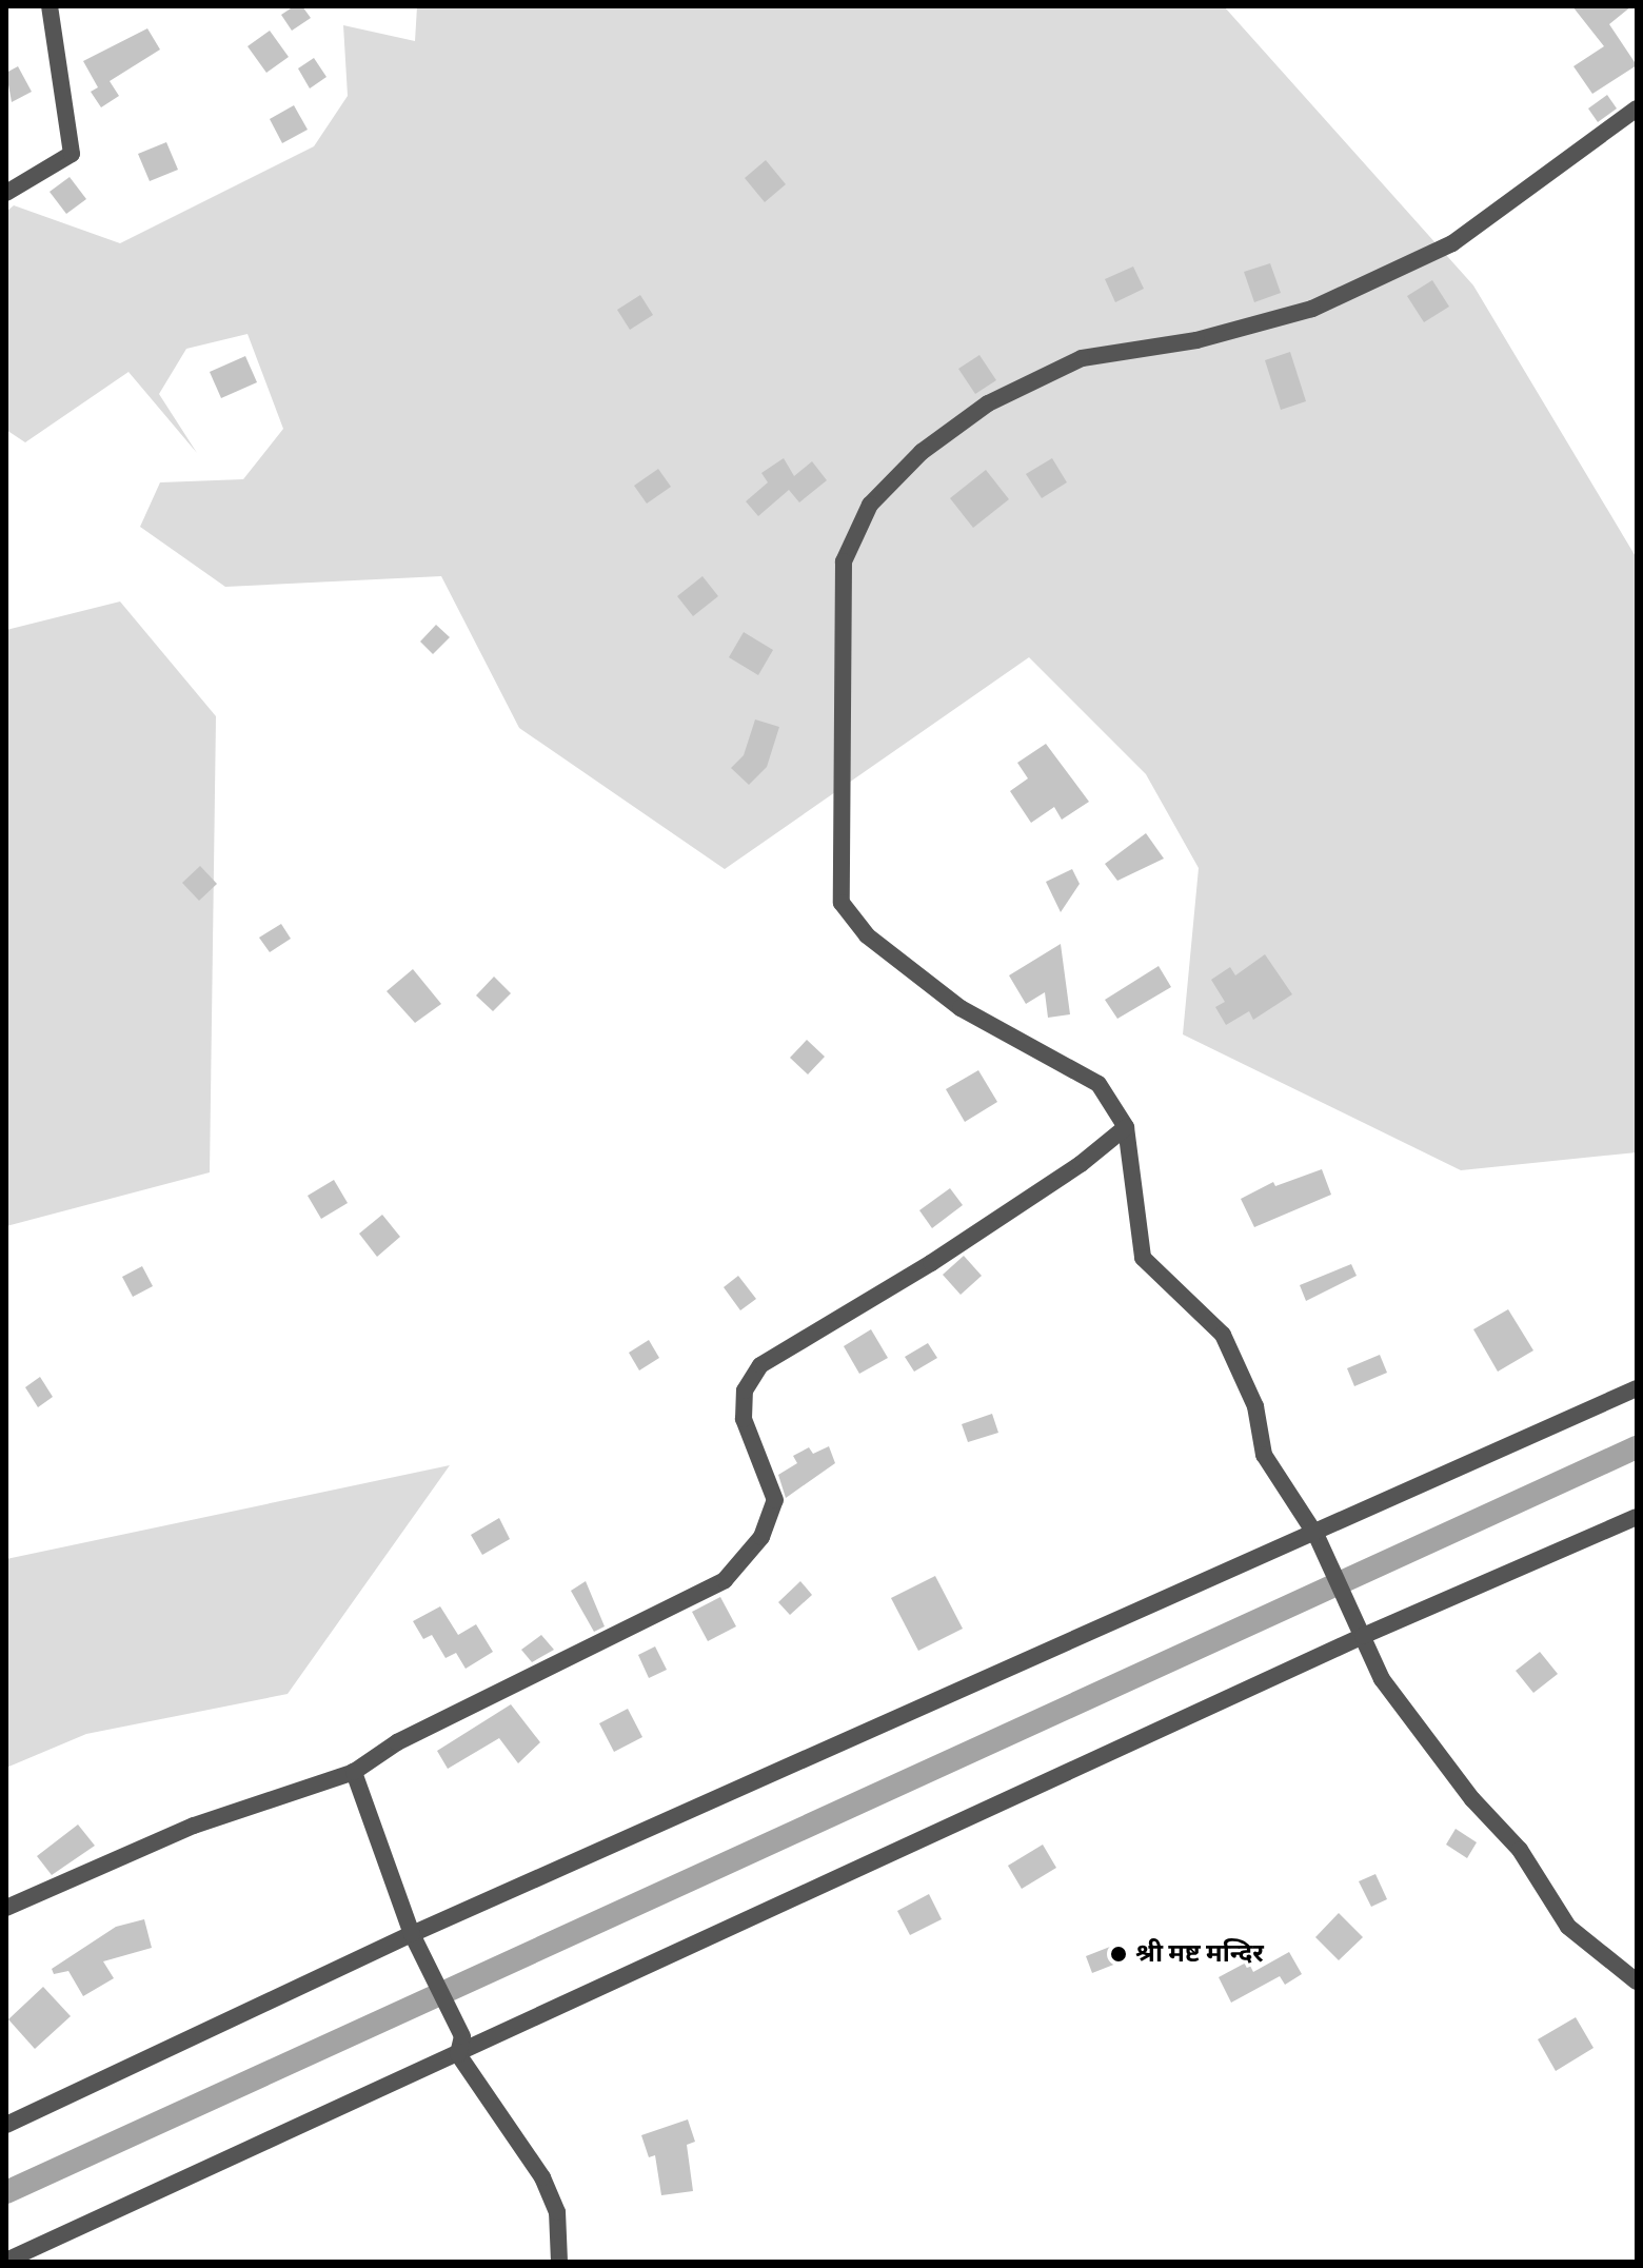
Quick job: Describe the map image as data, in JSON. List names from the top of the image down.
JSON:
{
  "places": ["श्री मष्ट मन्दिर"]
}
